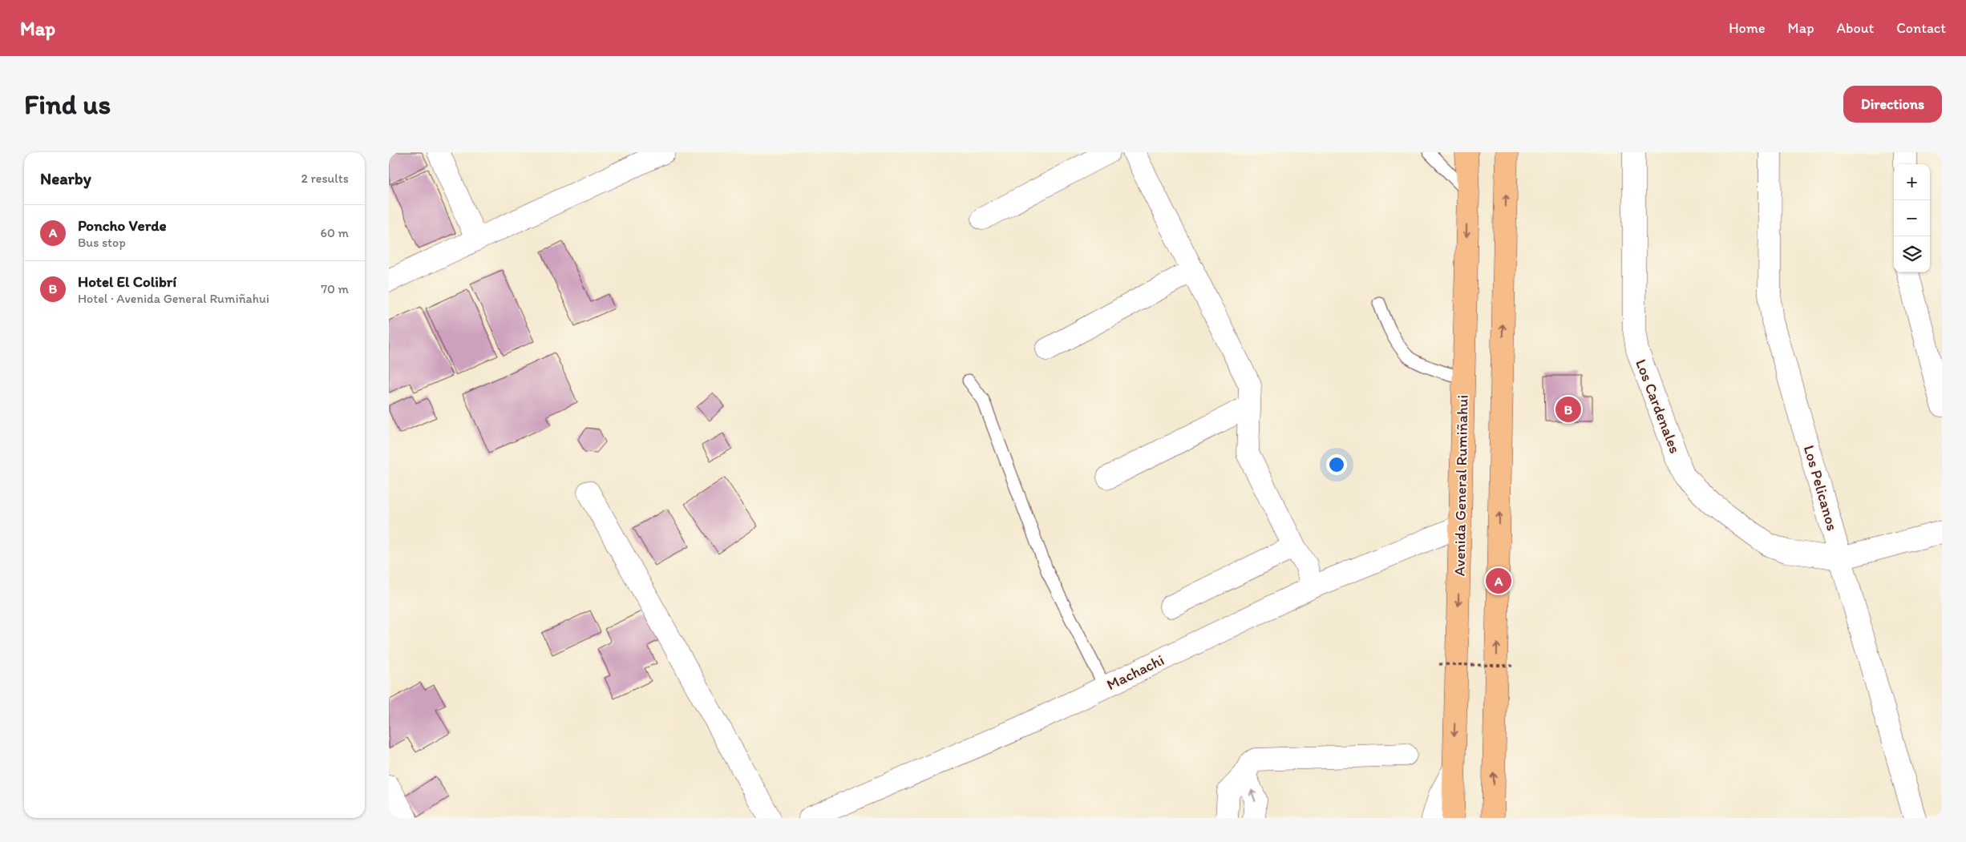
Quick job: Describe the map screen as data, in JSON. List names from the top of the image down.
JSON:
{
  "streets": {
    "highway": ["Avenida General Rumiñahui"],
    "street": ["Los Cardenales", "Los Pelicanos", "Machachi"]
  },
  "crossings": [
    ["Los Cardenales", "Los Pelicanos"],
    ["Avenida General Rumiñahui", "Machachi"]
  ],
  "page": {
    "header": "Map",
    "nav": [
      "Home",
      "Map",
      "About",
      "Contact"
    ],
    "buttons": "Directions",
    "title": "Find us",
    "heading": ["Nearby", "2 results"],
    "map_buttons": ["+", "−"],
    "list": [
      {
        "mark": "A",
        "name": "Poncho Verde",
        "note": "Bus stop",
        "value": "60 m"
      },
      {
        "mark": "B",
        "name": "Hotel El Colibrí",
        "note": "Hotel · Avenida General Rumiñahui",
        "value": "70 m"
      }
    ],
    "pins": ["B", "A"]
  }
}
